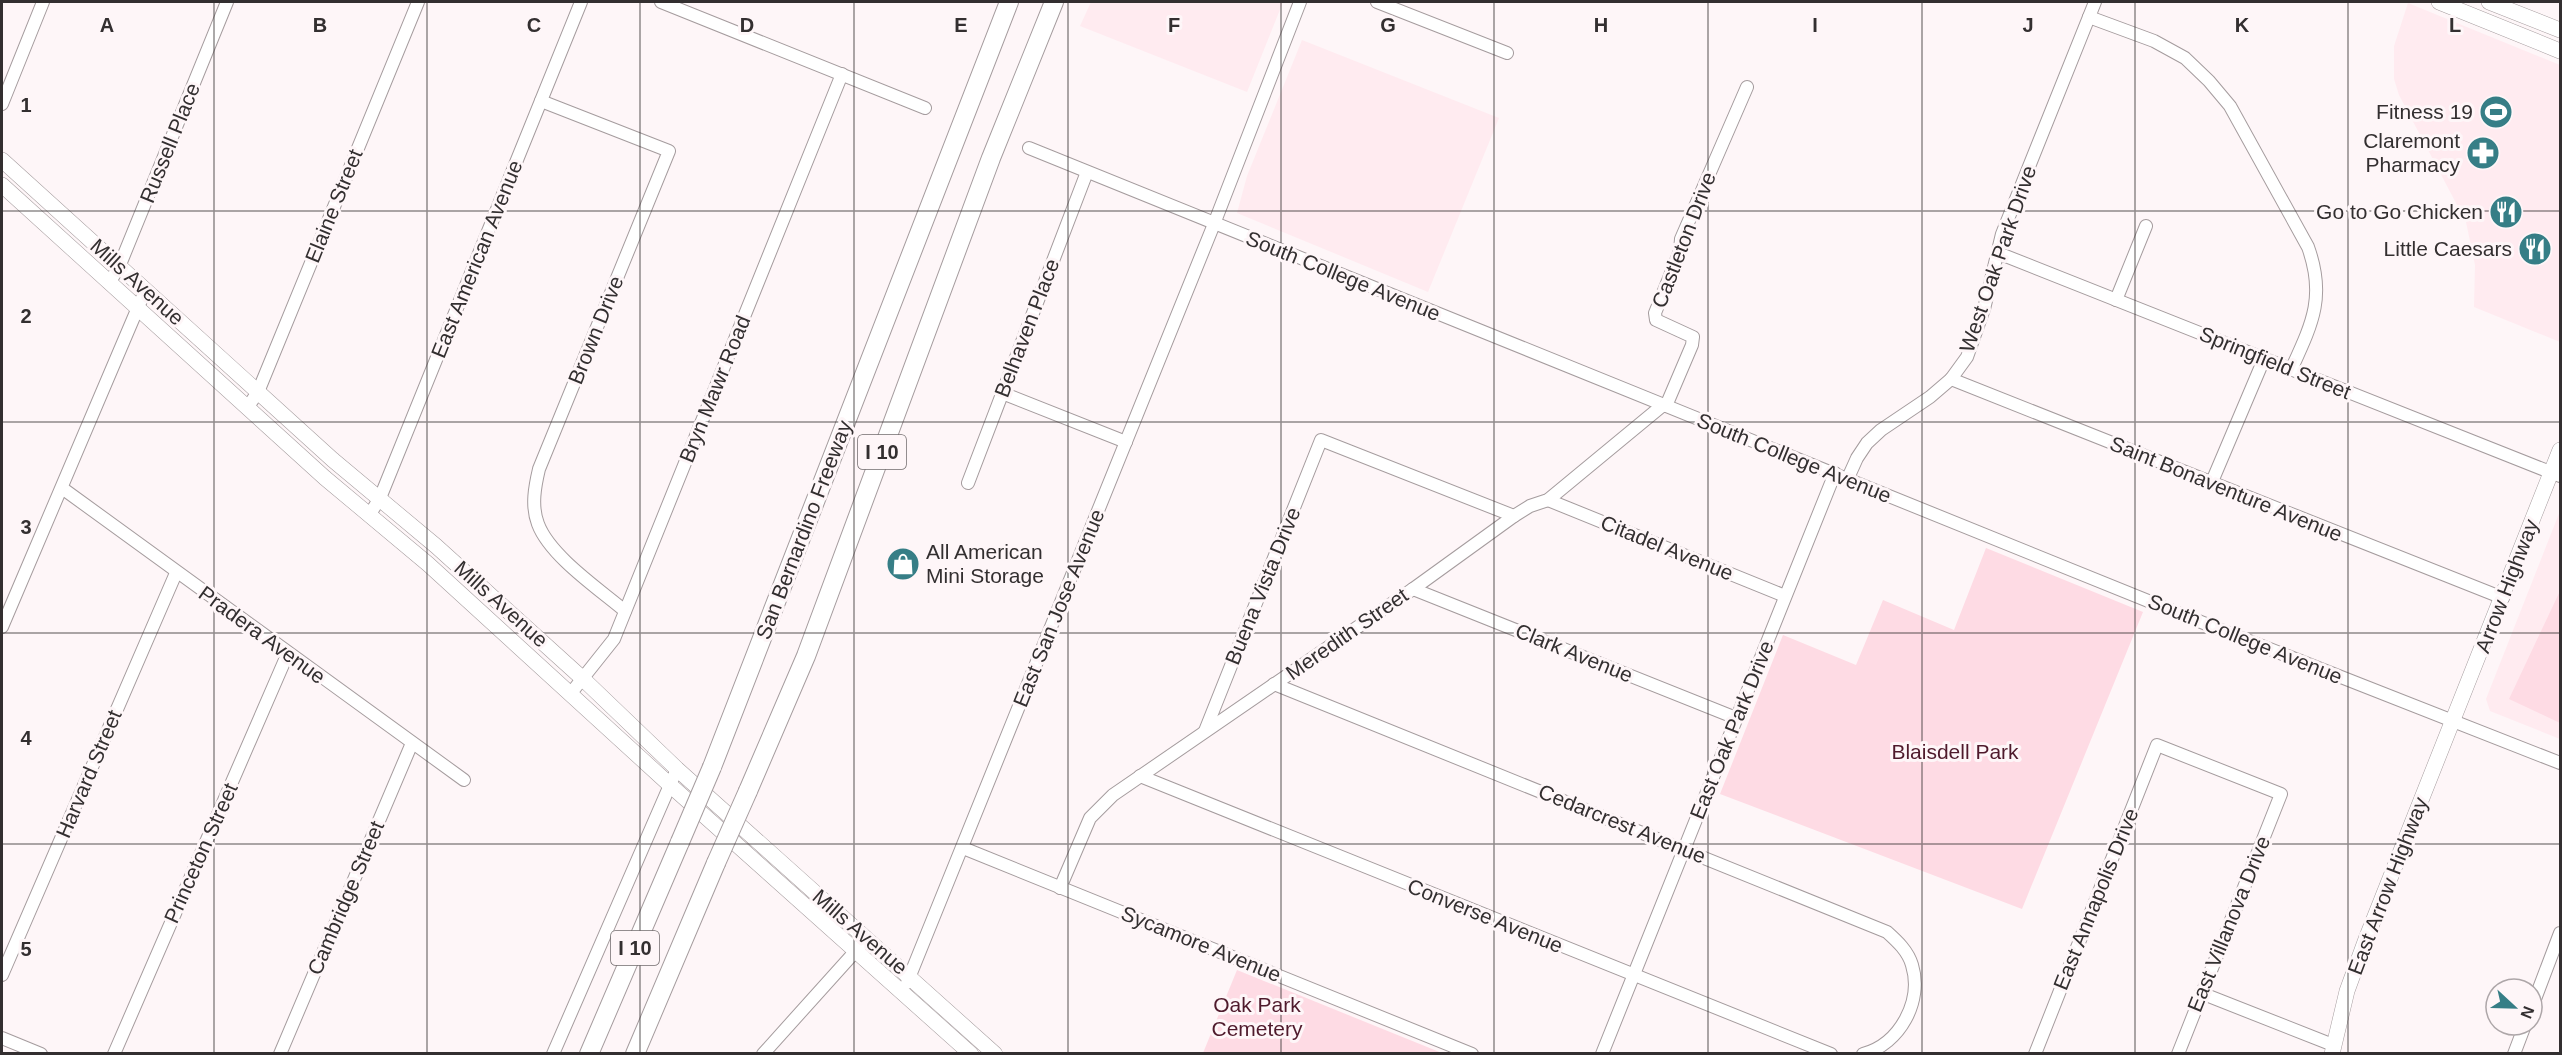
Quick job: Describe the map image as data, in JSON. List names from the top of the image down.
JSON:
{
  "streets": {
    "highway": ["I 10", "San Bernardino Freeway"],
    "main road": ["Mills Avenue", "Arrow Highway", "East Arrow Highway"],
    "street": [
      "Russell Place",
      "Elaine Street",
      "Castleton Drive",
      "East American Avenue",
      "West Oak Park Drive",
      "South College Avenue",
      "Belhaven Place",
      "Brown Drive",
      "Springfield Street",
      "Bryn Mawr Road",
      "Saint Bonaventure Avenue",
      "Citadel Avenue",
      "Buena Vista Drive",
      "East San Jose Avenue",
      "Meredith Street",
      "Pradera Avenue",
      "Clark Avenue",
      "East Oak Park Drive",
      "Harvard Street",
      "Cedarcrest Avenue",
      "Princeton Street",
      "Cambridge Street",
      "East Annapolis Drive",
      "Converse Avenue",
      "East Villanova Drive",
      "Sycamore Avenue"
    ]
  },
  "crossings": [
    ["Russell Place", "Mills Avenue"],
    ["Elaine Street", "Mills Avenue"],
    ["Castleton Drive", "South College Avenue"],
    ["Castleton Drive", "Meredith Street"],
    ["East American Avenue", "Mills Avenue"],
    ["East American Avenue", "Brown Drive"],
    ["West Oak Park Drive", "South College Avenue"],
    ["West Oak Park Drive", "Springfield Street"],
    ["West Oak Park Drive", "Saint Bonaventure Avenue"],
    ["South College Avenue", "Belhaven Place"],
    ["South College Avenue", "Arrow Highway"],
    ["South College Avenue", "East San Jose Avenue"],
    ["South College Avenue", "Meredith Street"],
    ["South College Avenue", "East Oak Park Drive"],
    ["South College Avenue", "East Arrow Highway"],
    ["Mills Avenue", "Bryn Mawr Road"],
    ["Mills Avenue", "East San Jose Avenue"],
    ["Brown Drive", "Bryn Mawr Road"],
    ["Springfield Street", "Arrow Highway"],
    ["Saint Bonaventure Avenue", "Arrow Highway"],
    ["Citadel Avenue", "Meredith Street"],
    ["Citadel Avenue", "East Oak Park Drive"],
    ["Buena Vista Drive", "Meredith Street"],
    ["Arrow Highway", "East Arrow Highway"],
    ["East San Jose Avenue", "Sycamore Avenue"],
    ["Meredith Street", "Clark Avenue"],
    ["Meredith Street", "Cedarcrest Avenue"],
    ["Meredith Street", "Converse Avenue"],
    ["Meredith Street", "Sycamore Avenue"],
    ["Pradera Avenue", "Harvard Street"],
    ["Pradera Avenue", "Princeton Street"],
    ["Pradera Avenue", "Cambridge Street"],
    ["Clark Avenue", "East Oak Park Drive"],
    ["East Oak Park Drive", "Cedarcrest Avenue"],
    ["East Oak Park Drive", "Converse Avenue"],
    ["East Annapolis Drive", "East Villanova Drive"]
  ],
  "parks": ["Blaisdell Park", "Oak Park Cemetery"],
  "places": {
    "sports": ["Fitness 19"],
    "pharmacy": ["Claremont Pharmacy"],
    "restaurant": ["Go to Go Chicken", "Little Caesars"],
    "shop": ["All American Mini Storage"]
  },
  "north": "right",
  "grid": {
    "columns": [
      "A",
      "B",
      "C",
      "D",
      "E",
      "F",
      "G",
      "H",
      "I",
      "J",
      "K",
      "L"
    ],
    "rows": [
      "1",
      "2",
      "3",
      "4",
      "5"
    ]
  }
}
